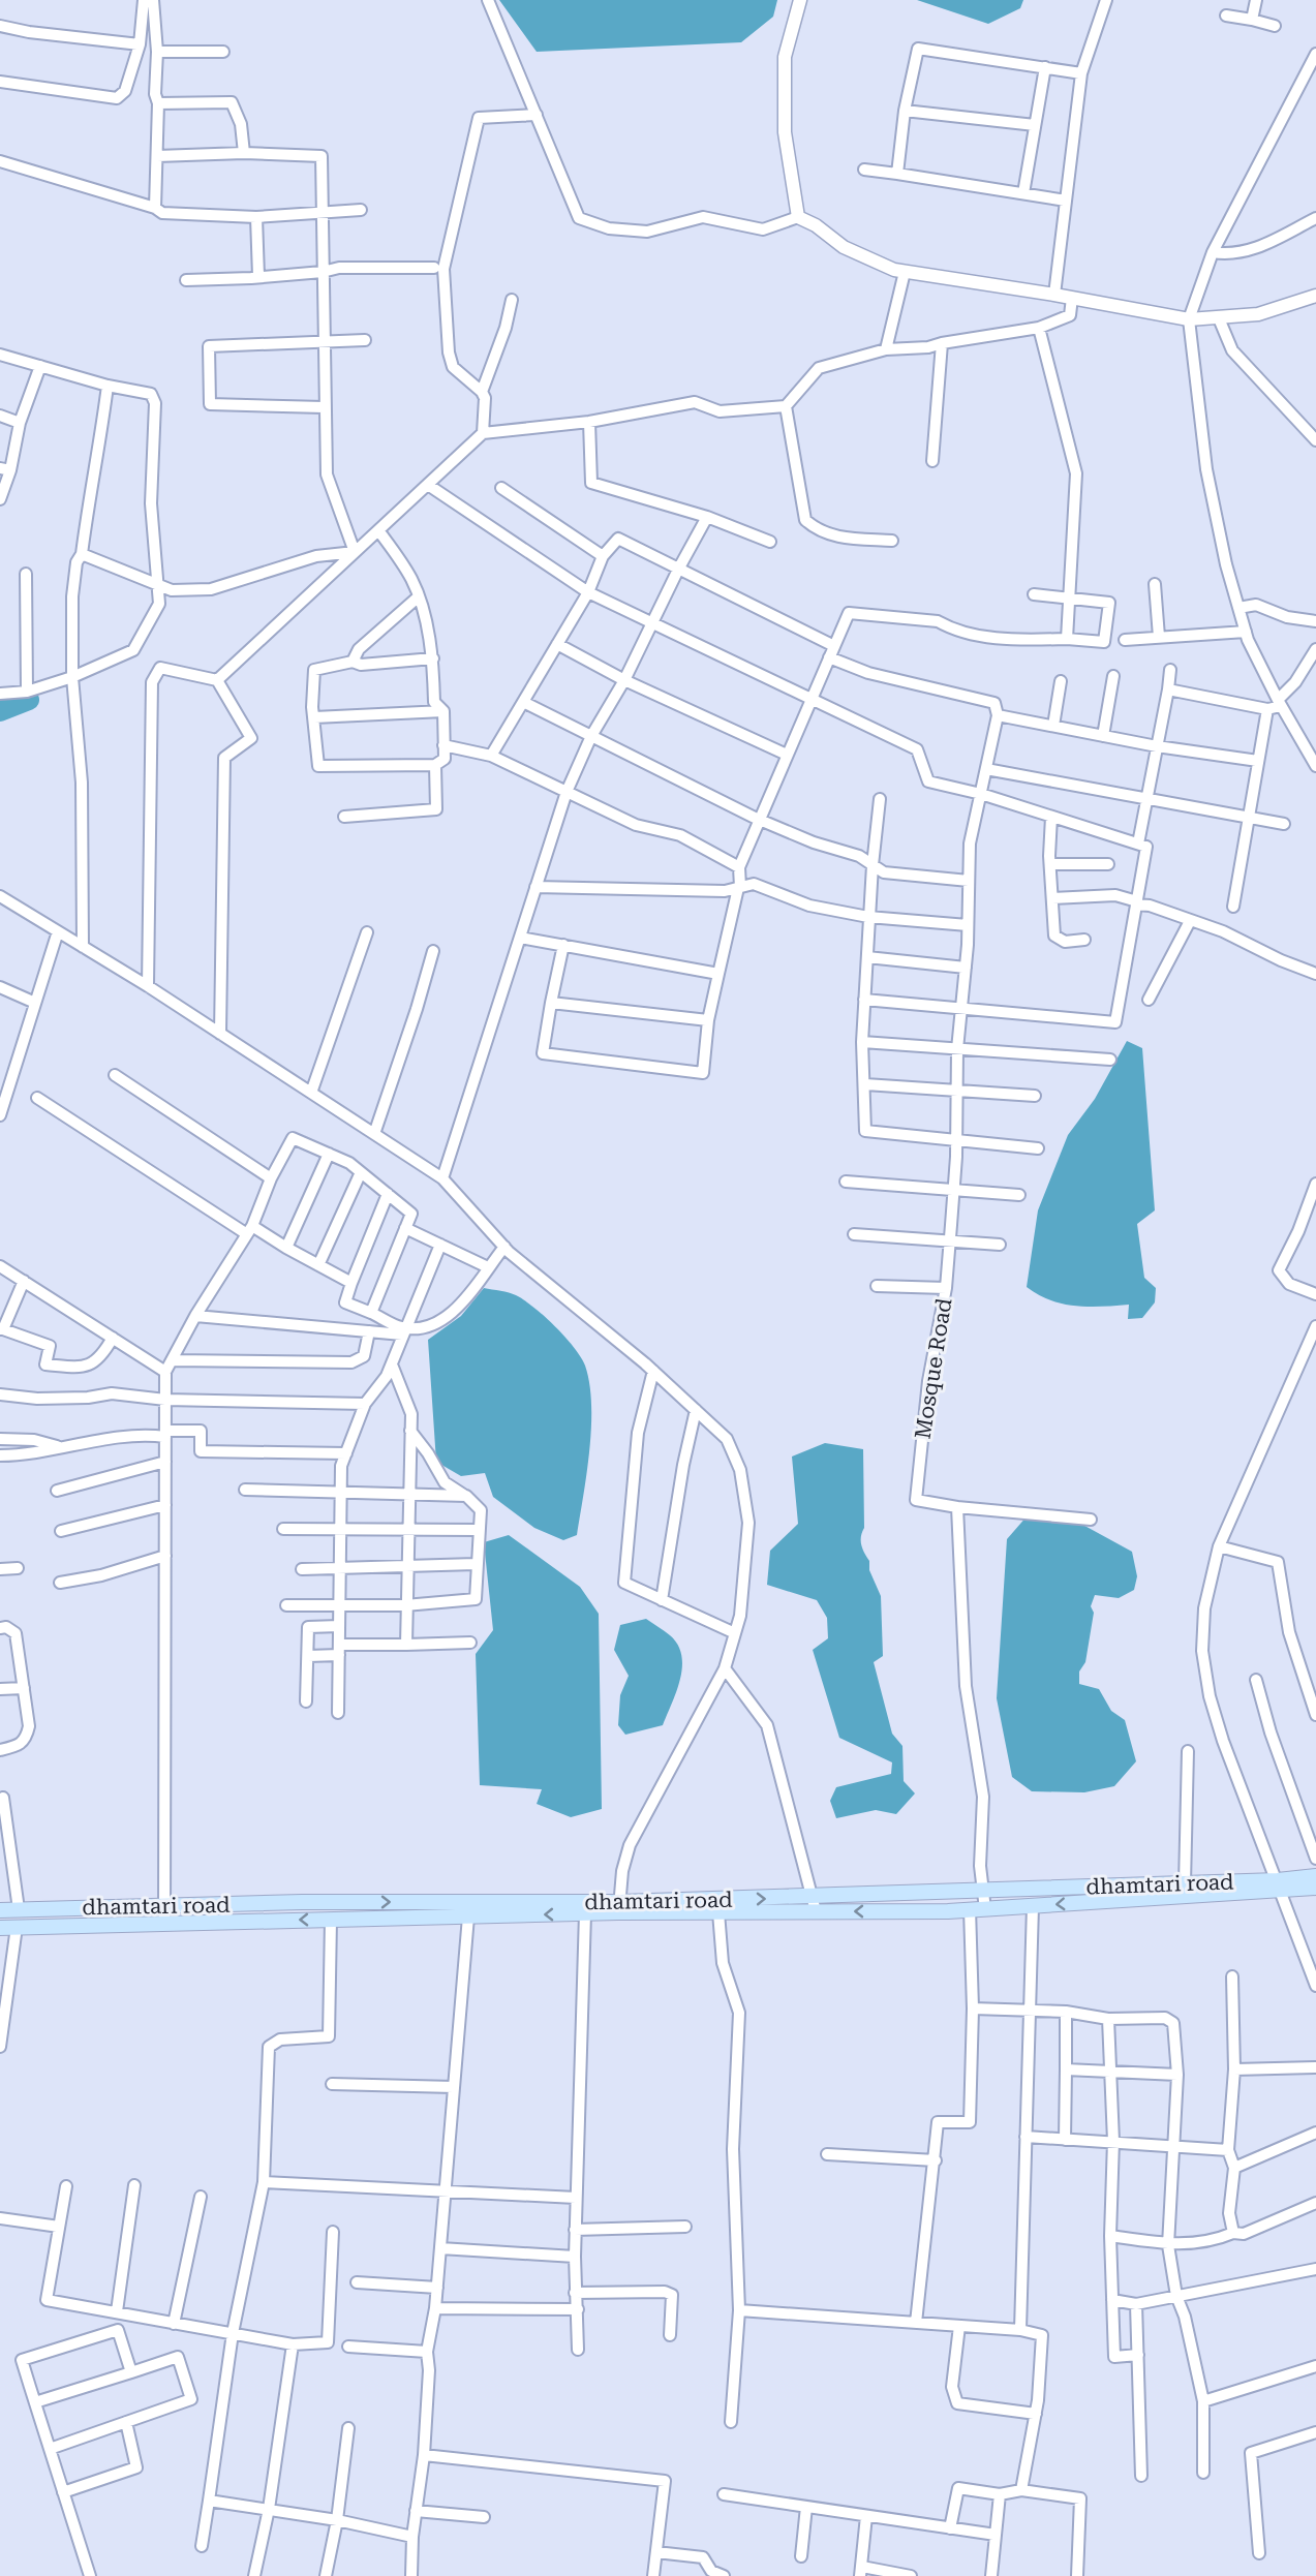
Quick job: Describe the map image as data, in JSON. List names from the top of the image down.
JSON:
{
  "streets": {
    "main road": ["dhamtari road"],
    "street": ["Mosque Road"]
  }
}
